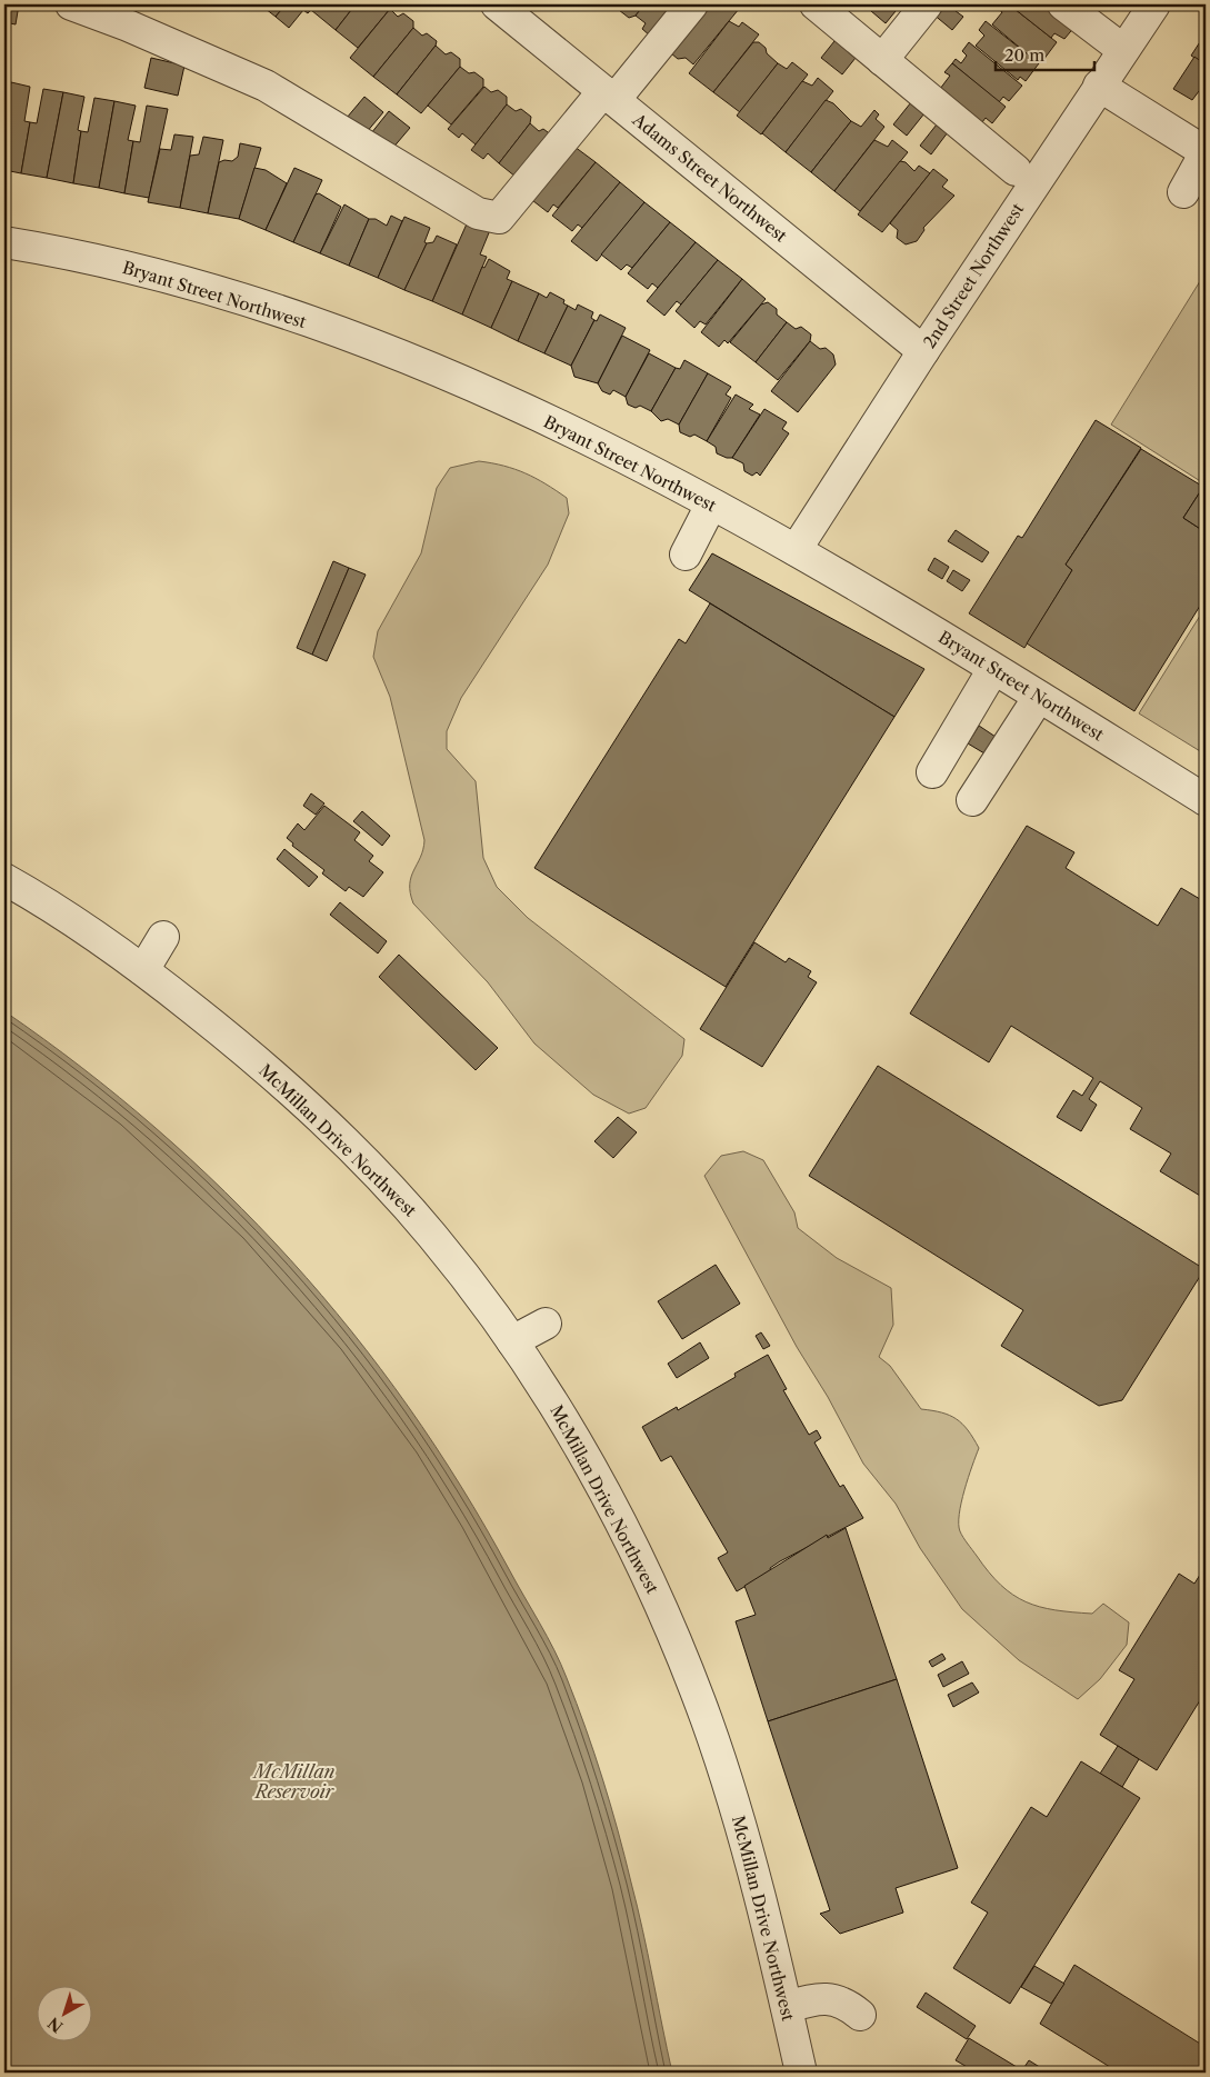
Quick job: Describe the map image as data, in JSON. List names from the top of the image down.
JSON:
{
  "streets": {
    "street": [
      "Adams Street Northwest",
      "2nd Street Northwest",
      "Bryant Street Northwest",
      "McMillan Drive Northwest"
    ]
  },
  "crossings": [
    ["Adams Street Northwest", "2nd Street Northwest"],
    ["2nd Street Northwest", "Bryant Street Northwest"]
  ],
  "water": ["McMillan Reservoir"],
  "scale_bar": "20 m",
  "north": "bottom left"
}
